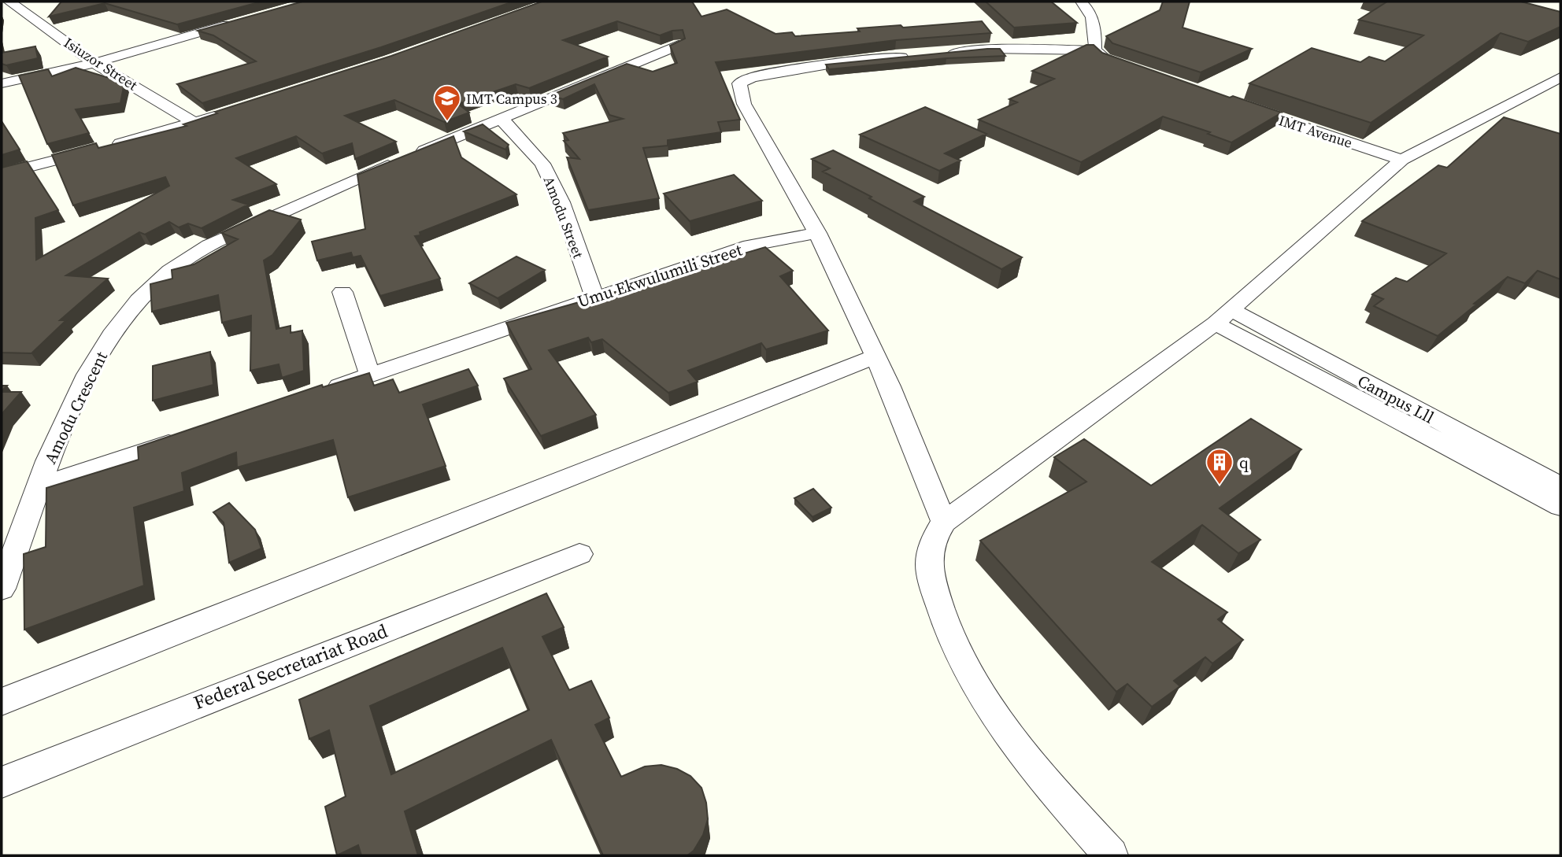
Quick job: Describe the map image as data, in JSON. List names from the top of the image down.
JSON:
{
  "streets": {
    "street": [
      "Isiuzor Street",
      "IMT Avenue",
      "Amodu Street",
      "Umu Ekwulumili Street",
      "Campus Lll",
      "Amodu Crescent",
      "Federal Secretariat Road"
    ]
  },
  "crossings": [
    ["Amodu Street", "Umu Ekwulumili Street"],
    ["Amodu Street", "Amodu Crescent"]
  ],
  "places": {
    "school or university": ["IMT Campus 3"],
    "building": ["q"]
  }
}
